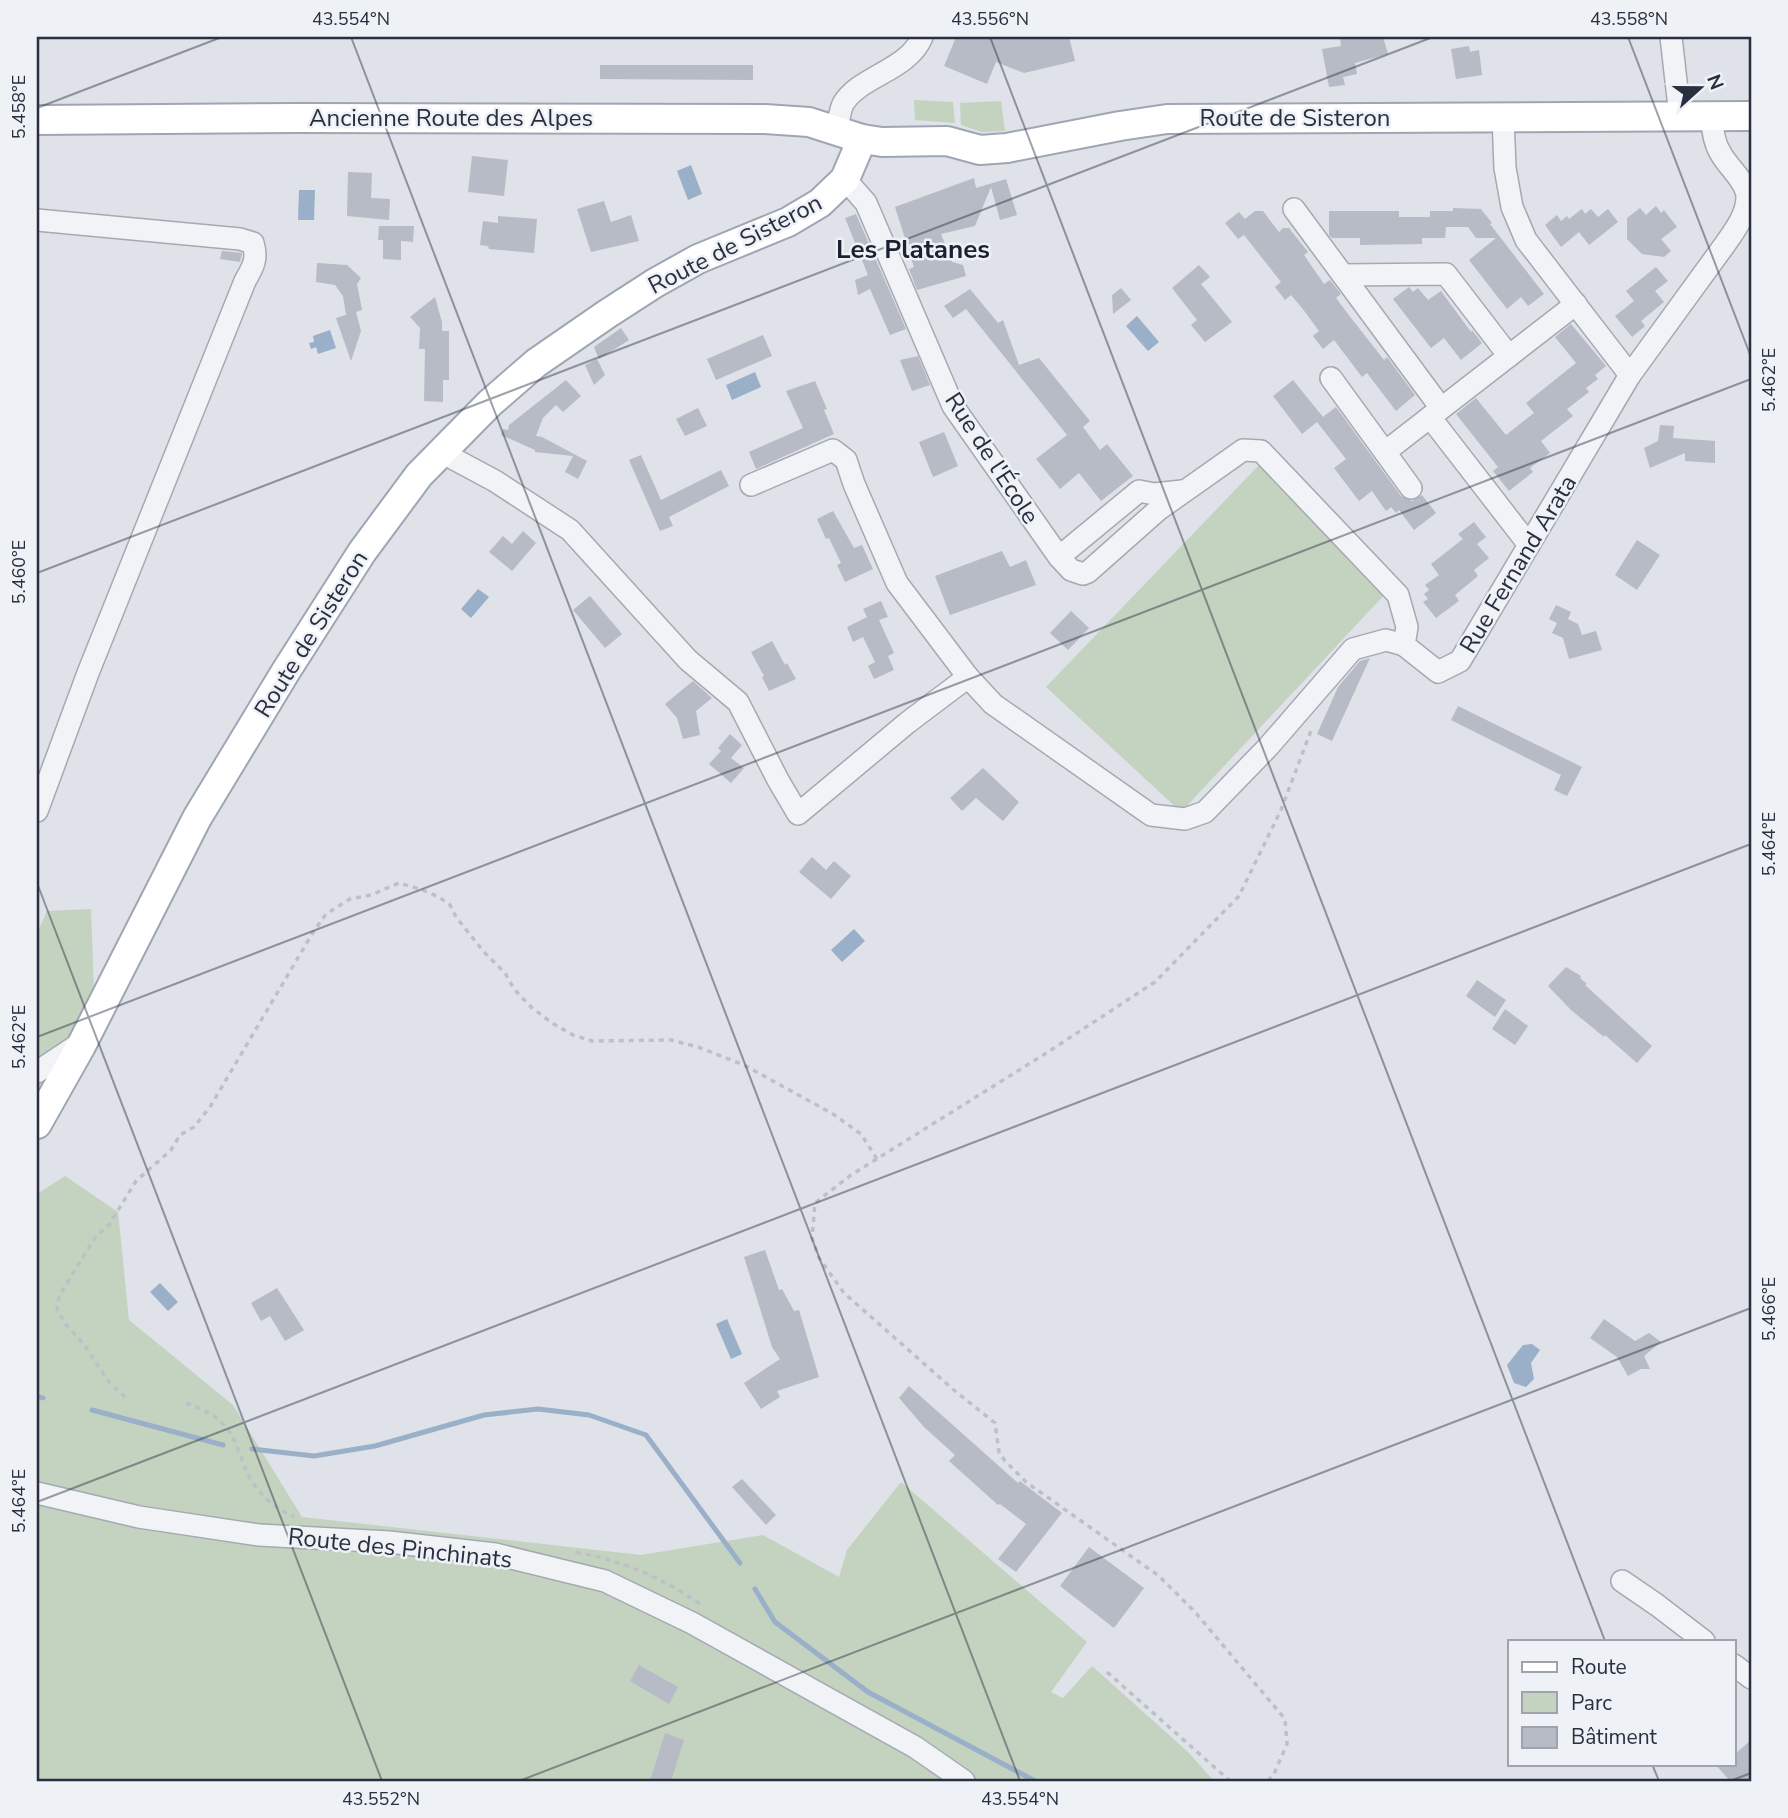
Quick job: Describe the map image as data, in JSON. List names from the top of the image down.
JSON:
{
  "streets": {
    "main road": ["Ancienne Route des Alpes", "Route de Sisteron"],
    "street": ["Rue de l'École", "Rue Fernand Arata", "Route des Pinchinats"]
  },
  "crossings": [
    ["Ancienne Route des Alpes", "Route de Sisteron"],
    ["Route de Sisteron", "Rue de l'École"],
    ["Route de Sisteron", "Rue Fernand Arata"]
  ],
  "districts": ["Les Platanes"],
  "legend": ["Route", "Parc", "Bâtiment"],
  "north": "right",
  "coordinates": [
    "43.554°N",
    "43.556°N",
    "43.558°N",
    "5.458°E",
    "5.462°E",
    "5.460°E",
    "5.464°E",
    "5.466°E",
    "43.552°N"
  ]
}
